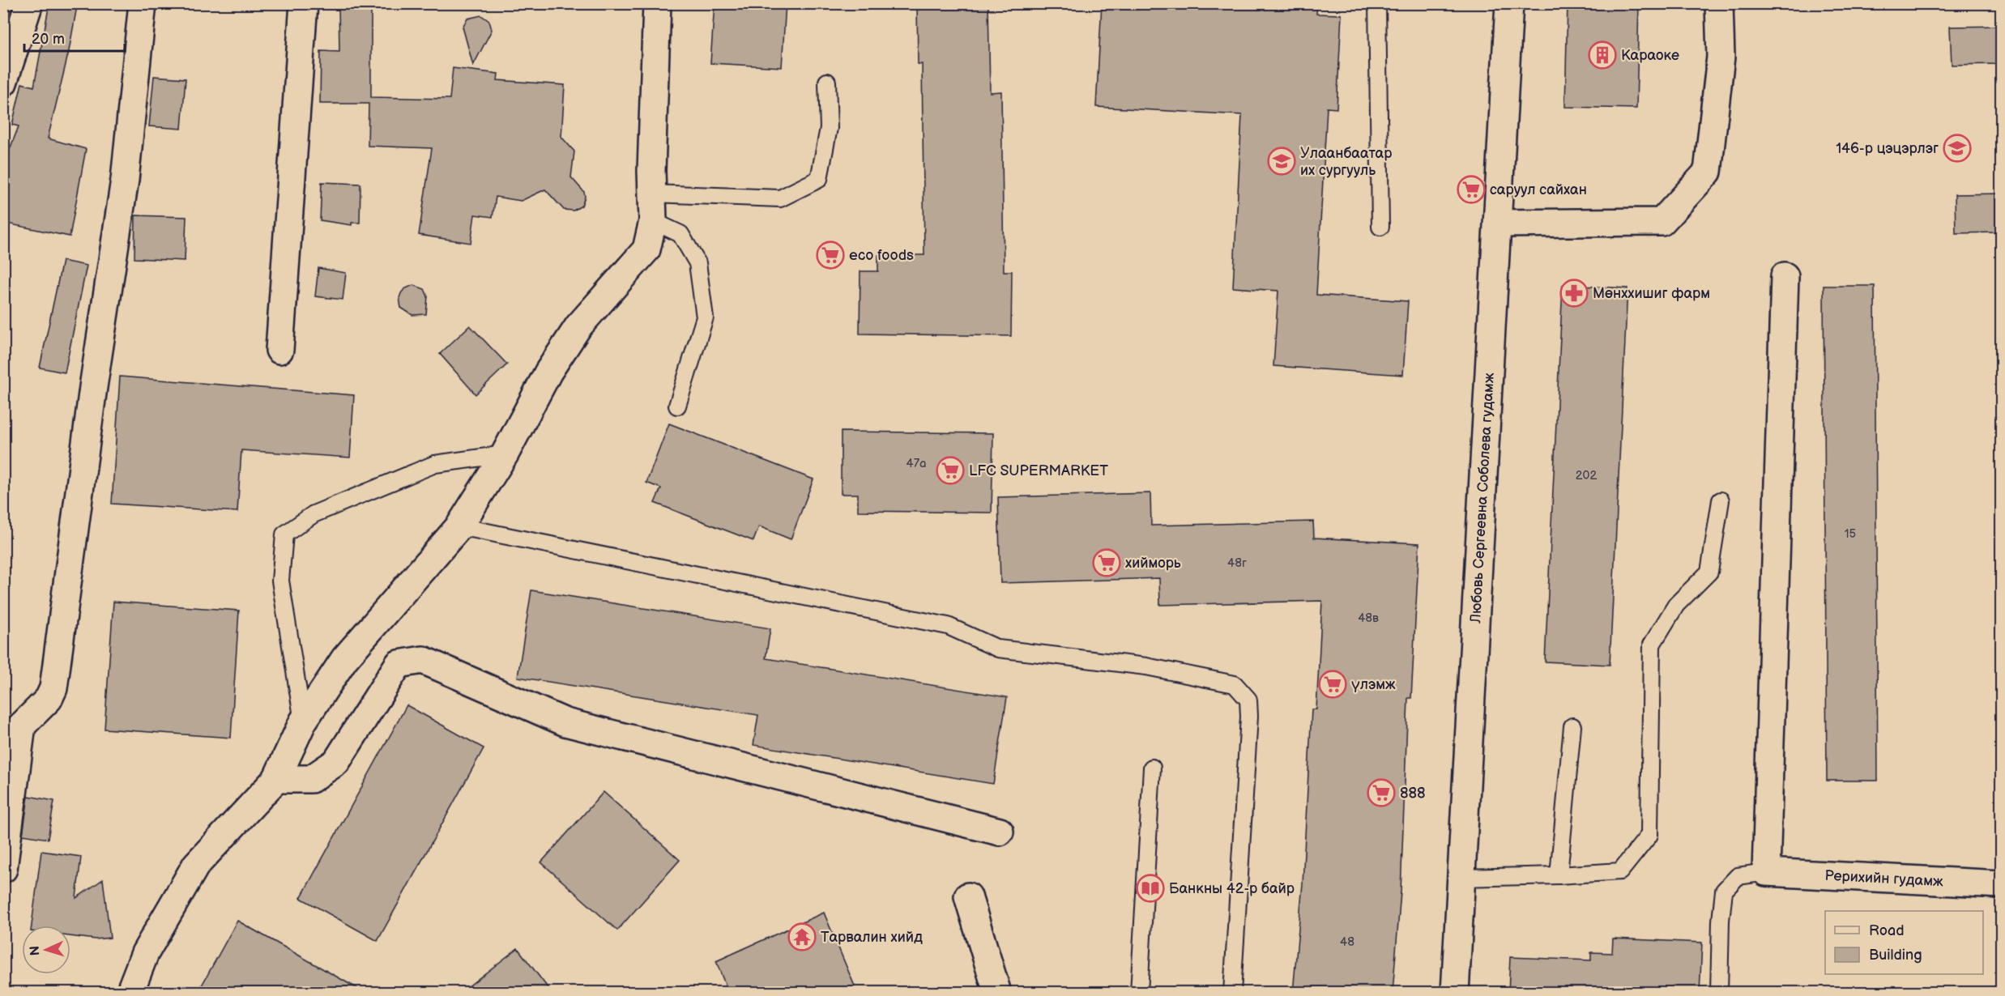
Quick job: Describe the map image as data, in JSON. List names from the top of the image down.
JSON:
{
  "streets": {
    "street": ["Любовь Сергеевна Соболева гудамж", "Рерихийн гудамж"]
  },
  "places": {
    "building": ["Караоке"],
    "school or university": ["146-р цэцэрлэг", "Улаанбаатар их сургууль"],
    "supermarket": [
      "саруул сайхан",
      "eco foods",
      "LFC SUPERMARKET",
      "хийморь",
      "үлэмж",
      "888"
    ],
    "pharmacy": ["Мөнххишиг фарм"],
    "library": ["Банкны 42-р байр"],
    "temple": ["Тарвалин хийд"]
  },
  "house_numbers": [
    "47a",
    "202",
    "15",
    "48г",
    "48в",
    "48"
  ],
  "legend": ["Road", "Building"],
  "scale_bar": "20 m",
  "north": "left"
}
